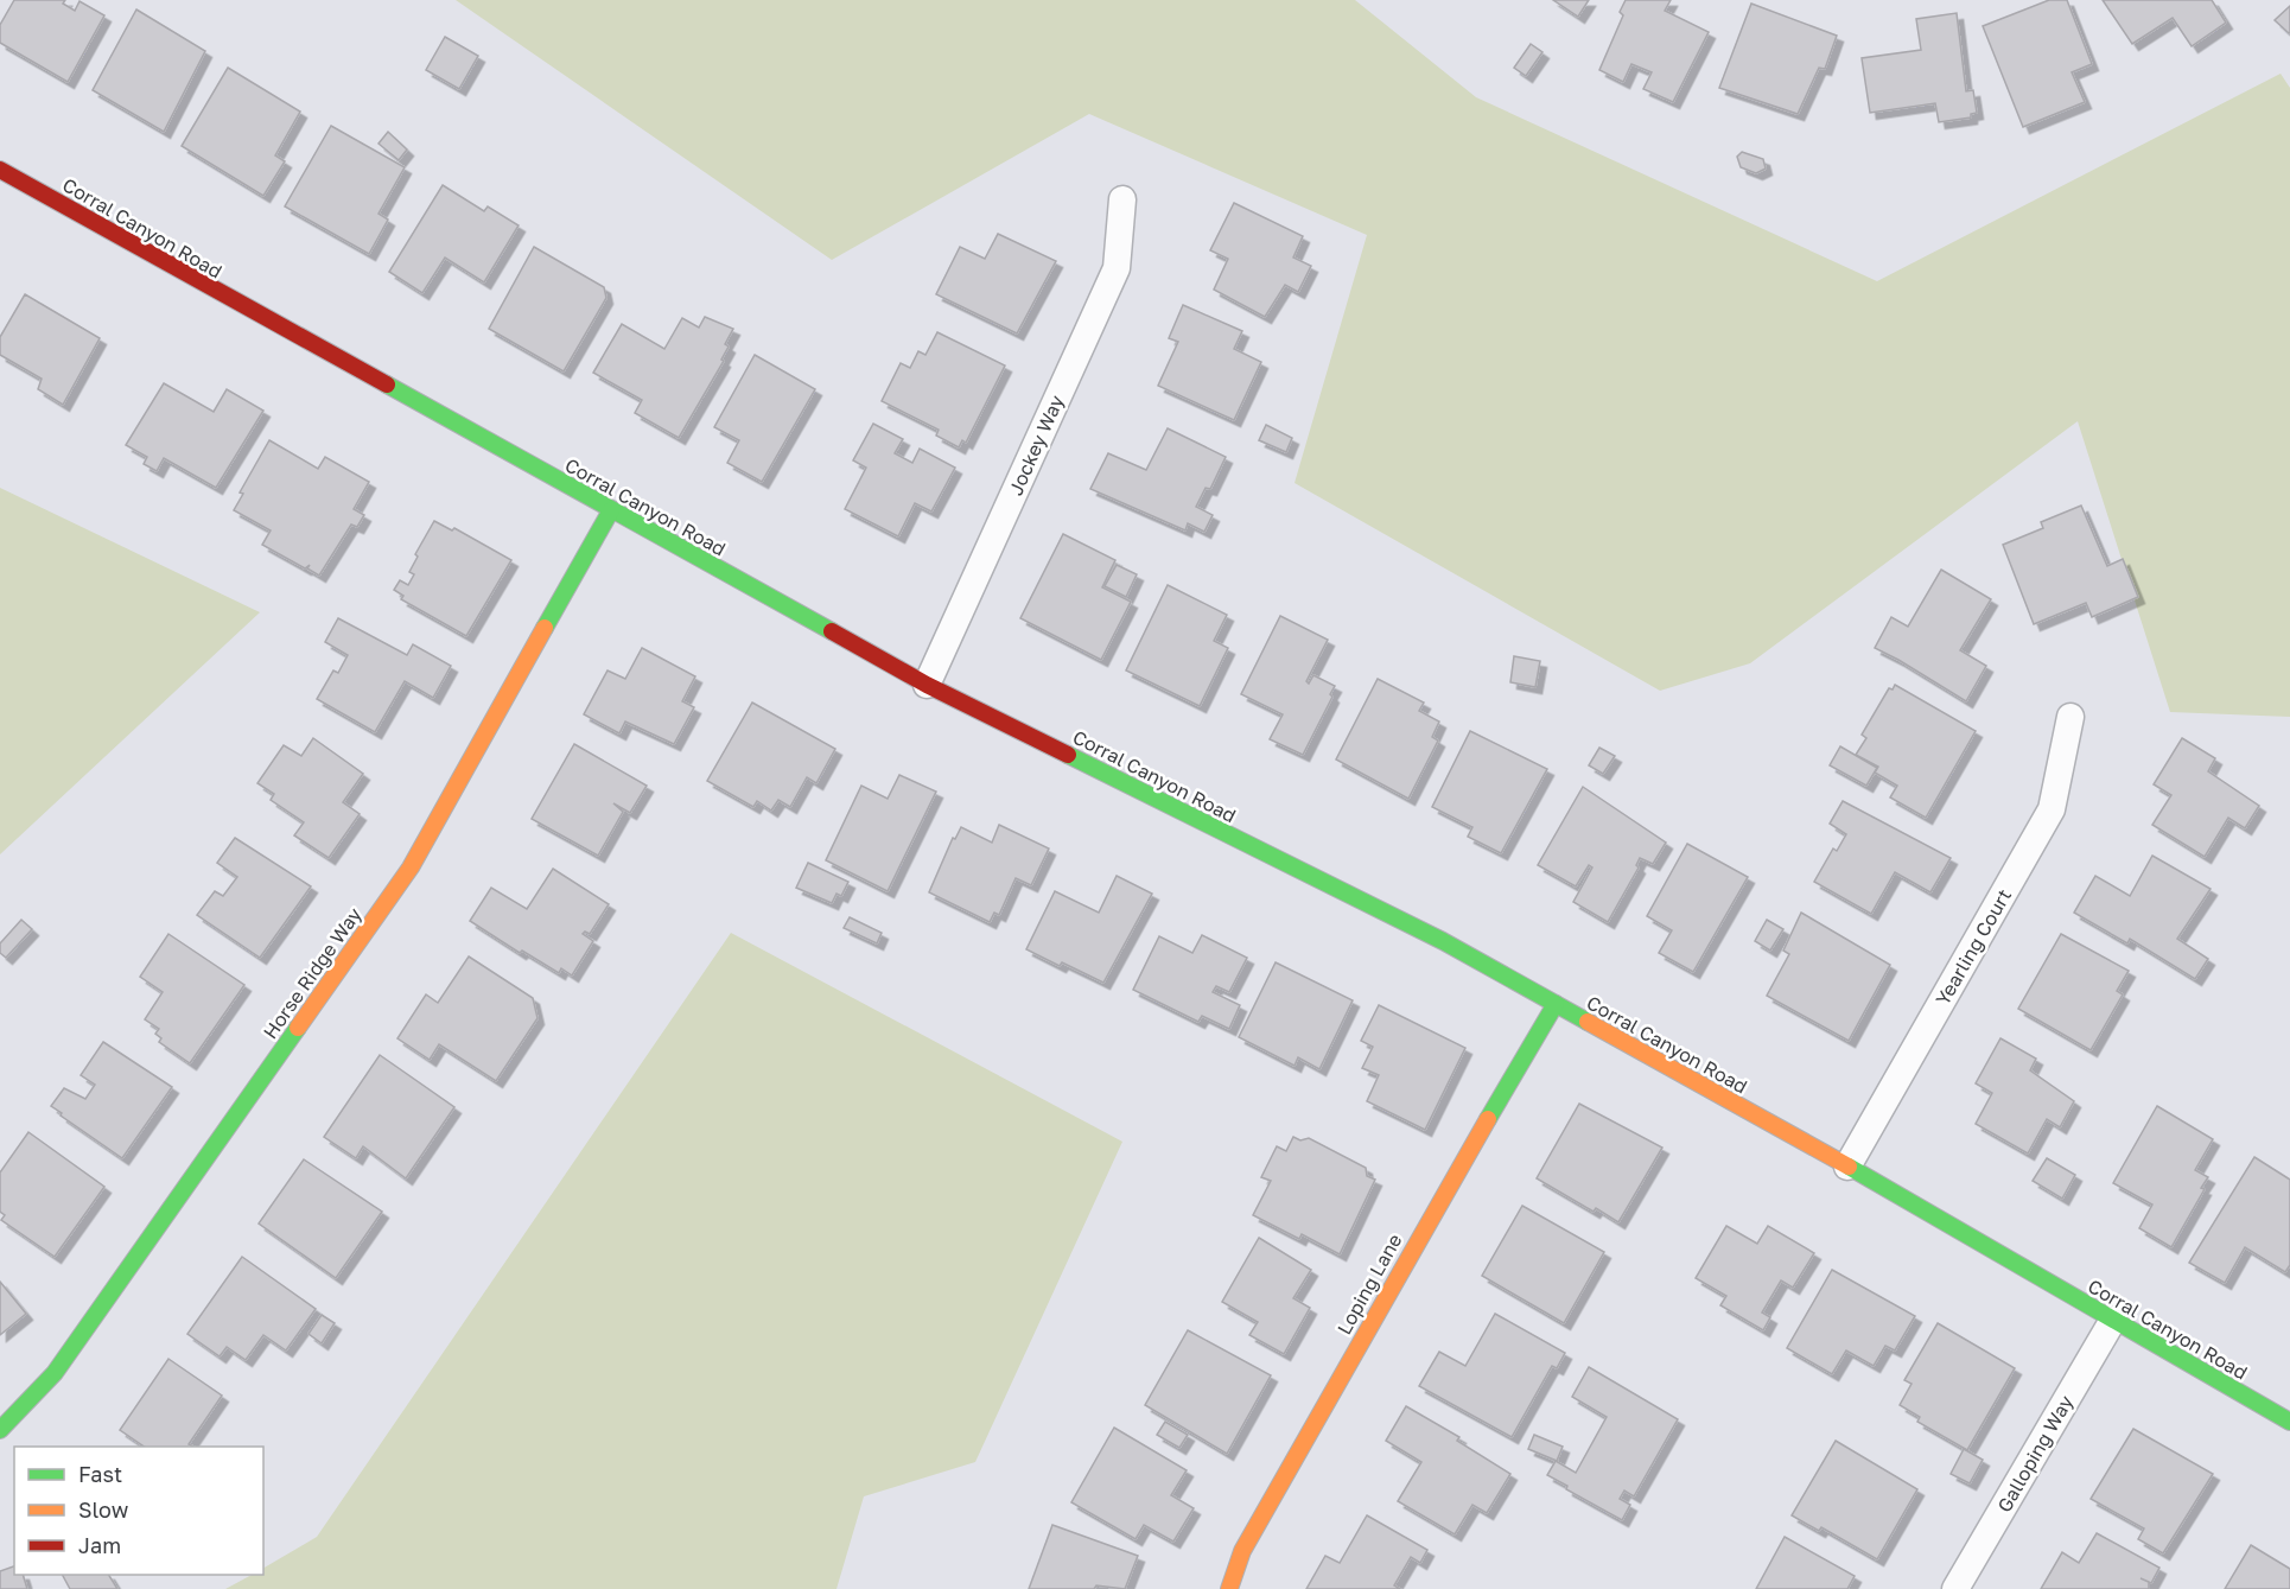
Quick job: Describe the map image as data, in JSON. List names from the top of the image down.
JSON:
{
  "streets": {
    "main road": ["Corral Canyon Road", "Horse Ridge Way", "Loping Lane"],
    "street": ["Jockey Way", "Yearling Court", "Galloping Way"]
  },
  "crossings": [
    ["Corral Canyon Road", "Jockey Way"],
    ["Corral Canyon Road", "Yearling Court"],
    ["Corral Canyon Road", "Horse Ridge Way"],
    ["Corral Canyon Road", "Loping Lane"],
    ["Corral Canyon Road", "Galloping Way"]
  ],
  "legend": ["Fast", "Slow", "Jam"]
}
